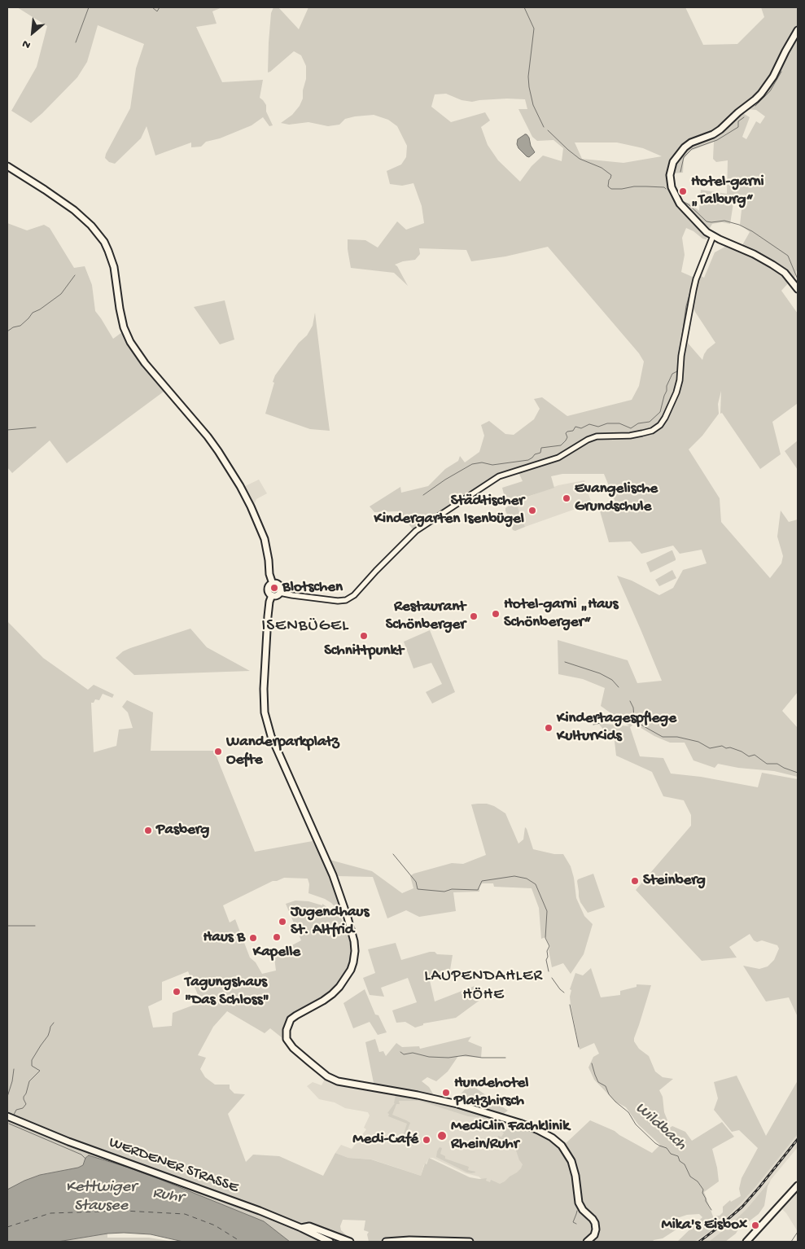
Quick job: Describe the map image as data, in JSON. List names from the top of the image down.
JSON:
{
  "streets": {
    "main road": ["WERDENER STRASSE"]
  },
  "districts": ["ISENBÜGEL", "LAUPENDAHLER HÖHE"],
  "water": ["Wildbach", "Kettwiger Stausee", "Ruhr"],
  "places": [
    "Hotel-garni „Talburg“",
    "Evangelische Grundschule",
    "Städtischer Kindergarten Isenbügel",
    "Blotschen",
    "Hotel-garni „Haus Schönberger“",
    "Restaurant Schönberger",
    "Schnittpunkt",
    "Kindertagespflege KulturKids",
    "Wanderparkplatz Oefte",
    "Pasberg",
    "Steinberg",
    "Jugendhaus St. Altfrid",
    "Kapelle",
    "Haus B",
    "Tagungshaus \"Das Schloss\"",
    "Hundehotel Platzhirsch",
    "MediClin Fachklinik Rhein/Ruhr",
    "Medi-Café",
    "Mika's Eisbox"
  ],
  "north": "bottom left"
}
